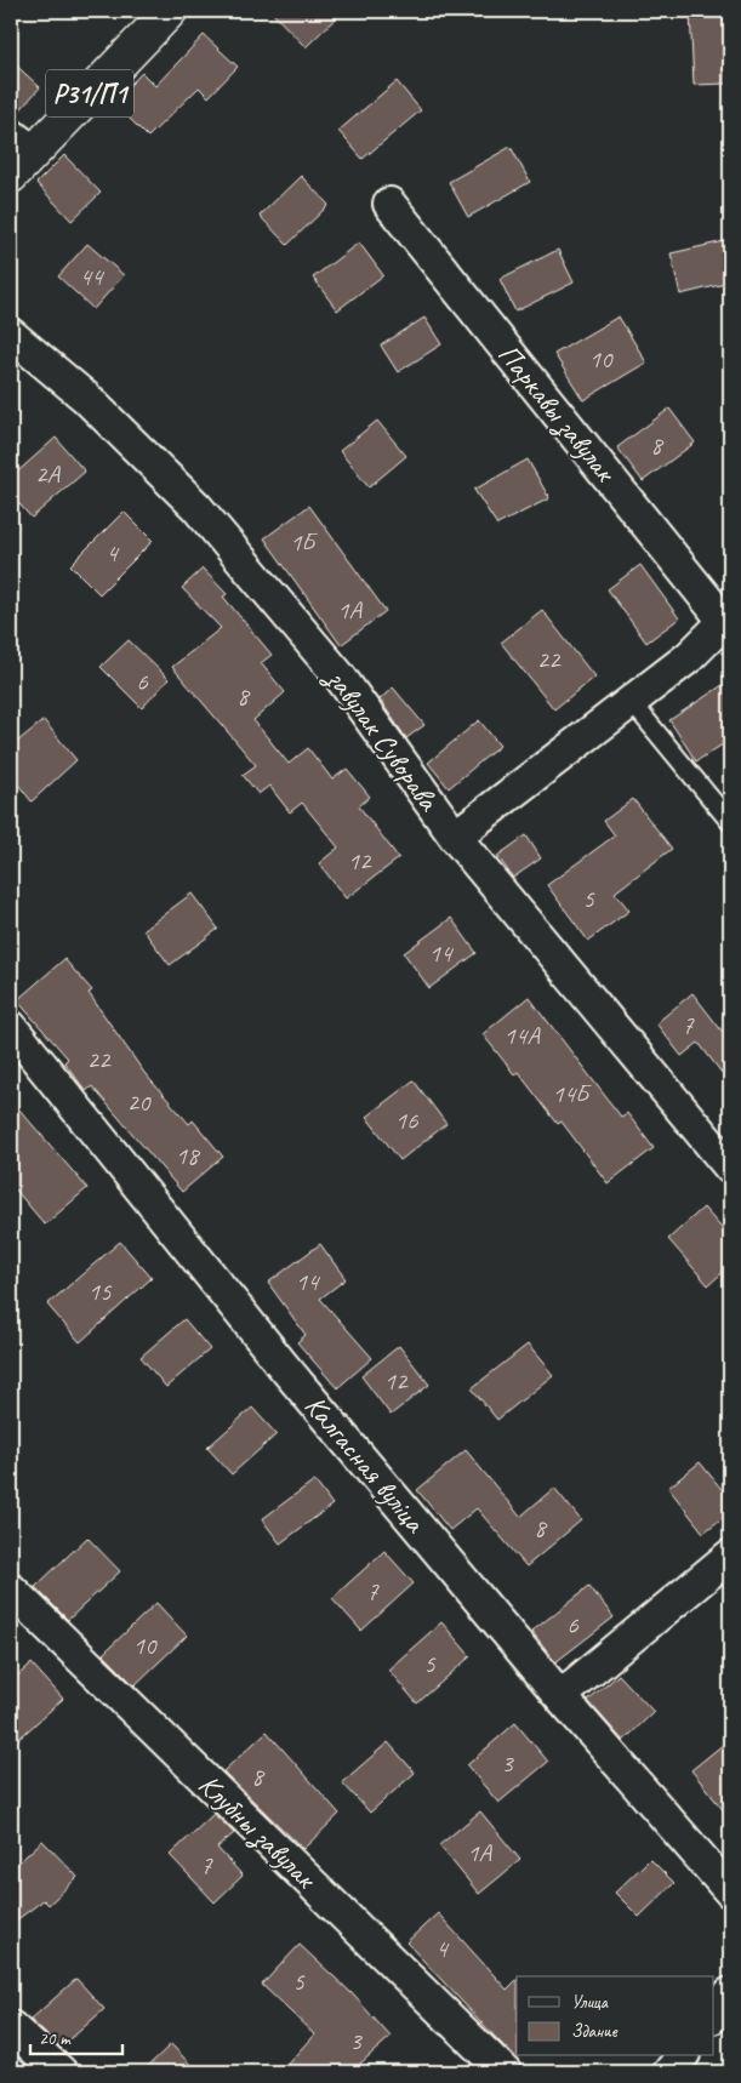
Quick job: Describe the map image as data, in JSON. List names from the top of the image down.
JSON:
{
  "streets": {
    "main road": ["Р31/П1"],
    "street": [
      "Паркавы завулак",
      "завулак Суворава",
      "Калгасная вуліца",
      "Клубны завулак"
    ]
  },
  "crossings": [
    ["Паркавы завулак", "завулак Суворава"]
  ],
  "house_numbers": [
    "44",
    "10",
    "8",
    "2А",
    "1Б",
    "4",
    "1А",
    "22",
    "6",
    "8",
    "12",
    "5",
    "14",
    "7",
    "14А",
    "22",
    "14Б",
    "20",
    "16",
    "18",
    "14",
    "15",
    "12",
    "8",
    "7",
    "6",
    "10",
    "5",
    "3",
    "8",
    "1А",
    "7",
    "4",
    "5",
    "3"
  ],
  "legend": ["Улица", "Здание"],
  "scale_bar": "20 m"
}
